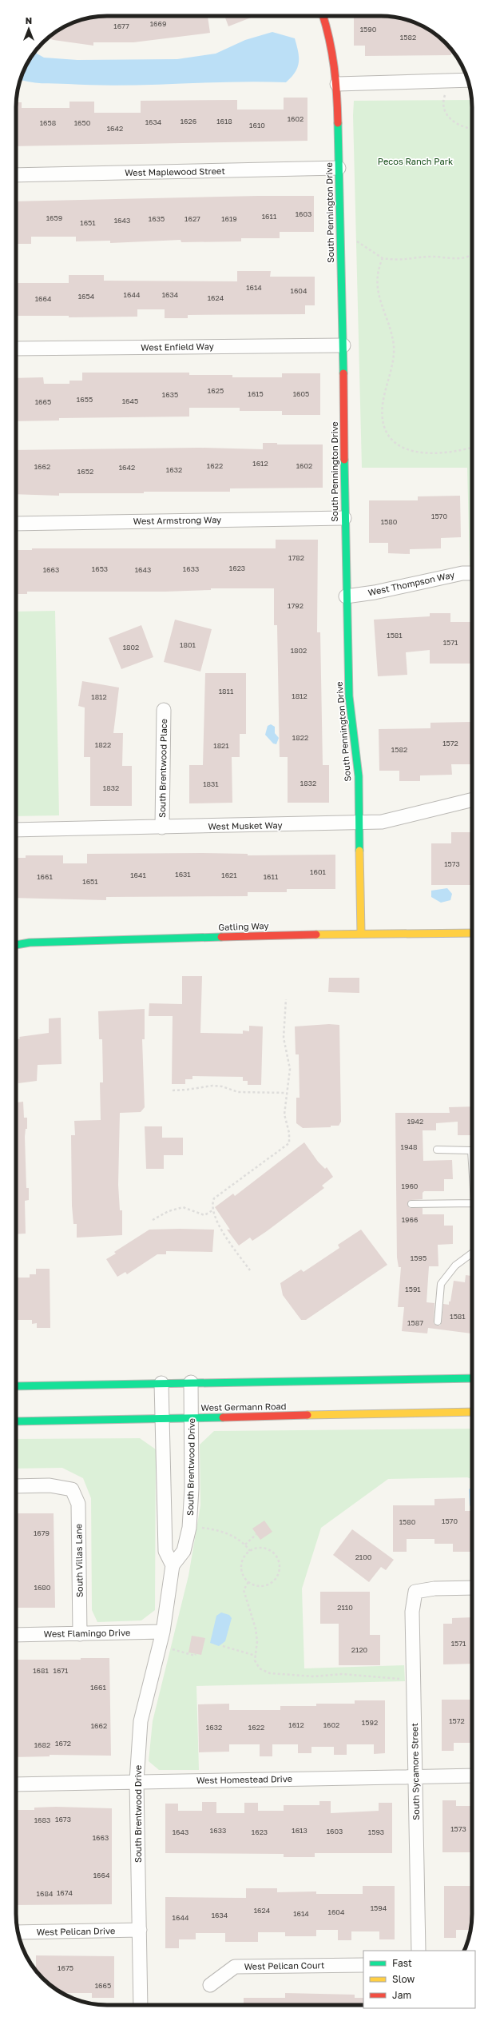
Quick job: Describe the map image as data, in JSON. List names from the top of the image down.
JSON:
{
  "streets": {
    "street": [
      "West Maplewood Street",
      "South Pennington Drive",
      "West Enfield Way",
      "West Armstrong Way",
      "West Thompson Way",
      "South Brentwood Place",
      "West Musket Way",
      "Gatling Way",
      "West Germann Road",
      "South Brentwood Drive",
      "South Villas Lane",
      "West Flamingo Drive",
      "South Sycamore Street",
      "West Homestead Drive",
      "West Pelican Drive",
      "West Pelican Court"
    ]
  },
  "crossings": [
    ["West Maplewood Street", "South Pennington Drive"],
    ["South Pennington Drive", "West Enfield Way"],
    ["South Pennington Drive", "West Armstrong Way"],
    ["South Pennington Drive", "West Thompson Way"],
    ["South Pennington Drive", "West Musket Way"],
    ["South Pennington Drive", "Gatling Way"],
    ["South Brentwood Place", "West Musket Way"],
    ["West Germann Road", "South Brentwood Drive"],
    ["South Brentwood Drive", "West Flamingo Drive"],
    ["South Brentwood Drive", "West Homestead Drive"],
    ["South Brentwood Drive", "West Pelican Drive"],
    ["South Villas Lane", "West Flamingo Drive"],
    ["South Sycamore Street", "West Homestead Drive"]
  ],
  "parks": ["Pecos Ranch Park"],
  "house_numbers": [
    "1669",
    "1677",
    "1590",
    "1582",
    "1602",
    "1626",
    "1618",
    "1634",
    "1658",
    "1650",
    "1610",
    "1642",
    "1603",
    "1611",
    "1659",
    "1635",
    "1627",
    "1619",
    "1643",
    "1651",
    "1614",
    "1604",
    "1644",
    "1634",
    "1654",
    "1624",
    "1664",
    "1625",
    "1615",
    "1605",
    "1635",
    "1655",
    "1645",
    "1665",
    "1612",
    "1622",
    "1602",
    "1662",
    "1642",
    "1632",
    "1652",
    "1570",
    "1580",
    "1782",
    "1623",
    "1653",
    "1633",
    "1663",
    "1643",
    "1792",
    "1581",
    "1571",
    "1801",
    "1802",
    "1802",
    "1811",
    "1812",
    "1812",
    "1822",
    "1572",
    "1822",
    "1821",
    "1582",
    "1832",
    "1831",
    "1832",
    "1573",
    "1601",
    "1631",
    "1641",
    "1621",
    "1661",
    "1611",
    "1651",
    "1942",
    "1948",
    "1960",
    "1966",
    "1595",
    "1591",
    "1581",
    "1587",
    "1570",
    "1580",
    "1679",
    "2100",
    "1680",
    "2110",
    "1571",
    "2120",
    "1681",
    "1671",
    "1661",
    "1572",
    "1592",
    "1612",
    "1602",
    "1662",
    "1632",
    "1622",
    "1672",
    "1682",
    "1673",
    "1683",
    "1573",
    "1633",
    "1613",
    "1603",
    "1643",
    "1623",
    "1593",
    "1663",
    "1664",
    "1674",
    "1684",
    "1594",
    "1624",
    "1604",
    "1614",
    "1634",
    "1644",
    "1675",
    "1665"
  ],
  "legend": ["Fast", "Slow", "Jam"],
  "north": "top"
}
